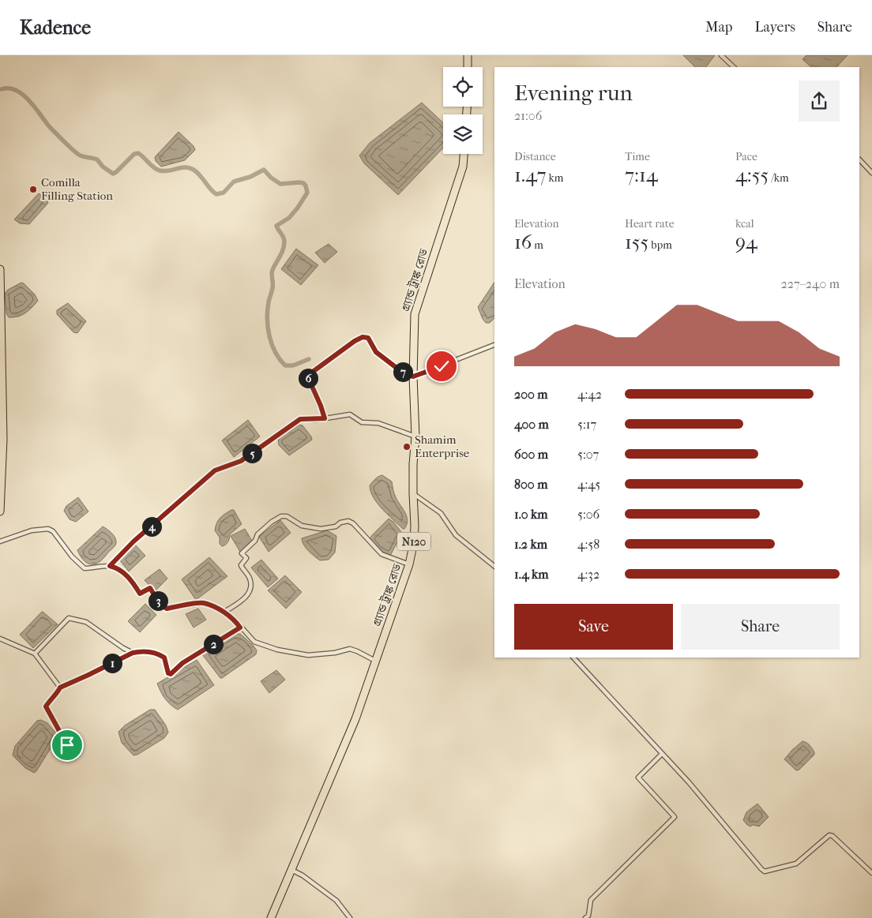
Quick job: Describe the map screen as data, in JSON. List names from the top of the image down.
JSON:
{
  "streets": {
    "highway": ["গ্র্যান্ড ট্রাঙ্ক রোড", "N120"]
  },
  "places": ["Comilla Filling Station", "Shamim Enterprise"],
  "page": {
    "header": "Kadence",
    "nav": ["Map", "Layers", "Share"],
    "heading": ["Evening run", "21:06"],
    "stats": [
      ["Distance", "1.47 km"],
      ["Time", "7:14"],
      ["Pace", "4:55 /km"],
      ["Elevation", "16 m"],
      ["Heart rate", "155 bpm"],
      ["kcal", "94"]
    ],
    "chart": ["Elevation", "227–240 m"],
    "pins": [
      "7",
      "6",
      "5",
      "4",
      "3",
      "2",
      "1"
    ],
    "list": [
      {
        "name": "200 m",
        "note": "4:42"
      },
      {
        "name": "400 m",
        "note": "5:17"
      },
      {
        "name": "600 m",
        "note": "5:07"
      },
      {
        "name": "800 m",
        "note": "4:45"
      },
      {
        "name": "1.0 km",
        "note": "5:06"
      },
      {
        "name": "1.2 km",
        "note": "4:58"
      },
      {
        "name": "1.4 km",
        "note": "4:32"
      }
    ],
    "buttons": ["Save", "Share"]
  }
}
